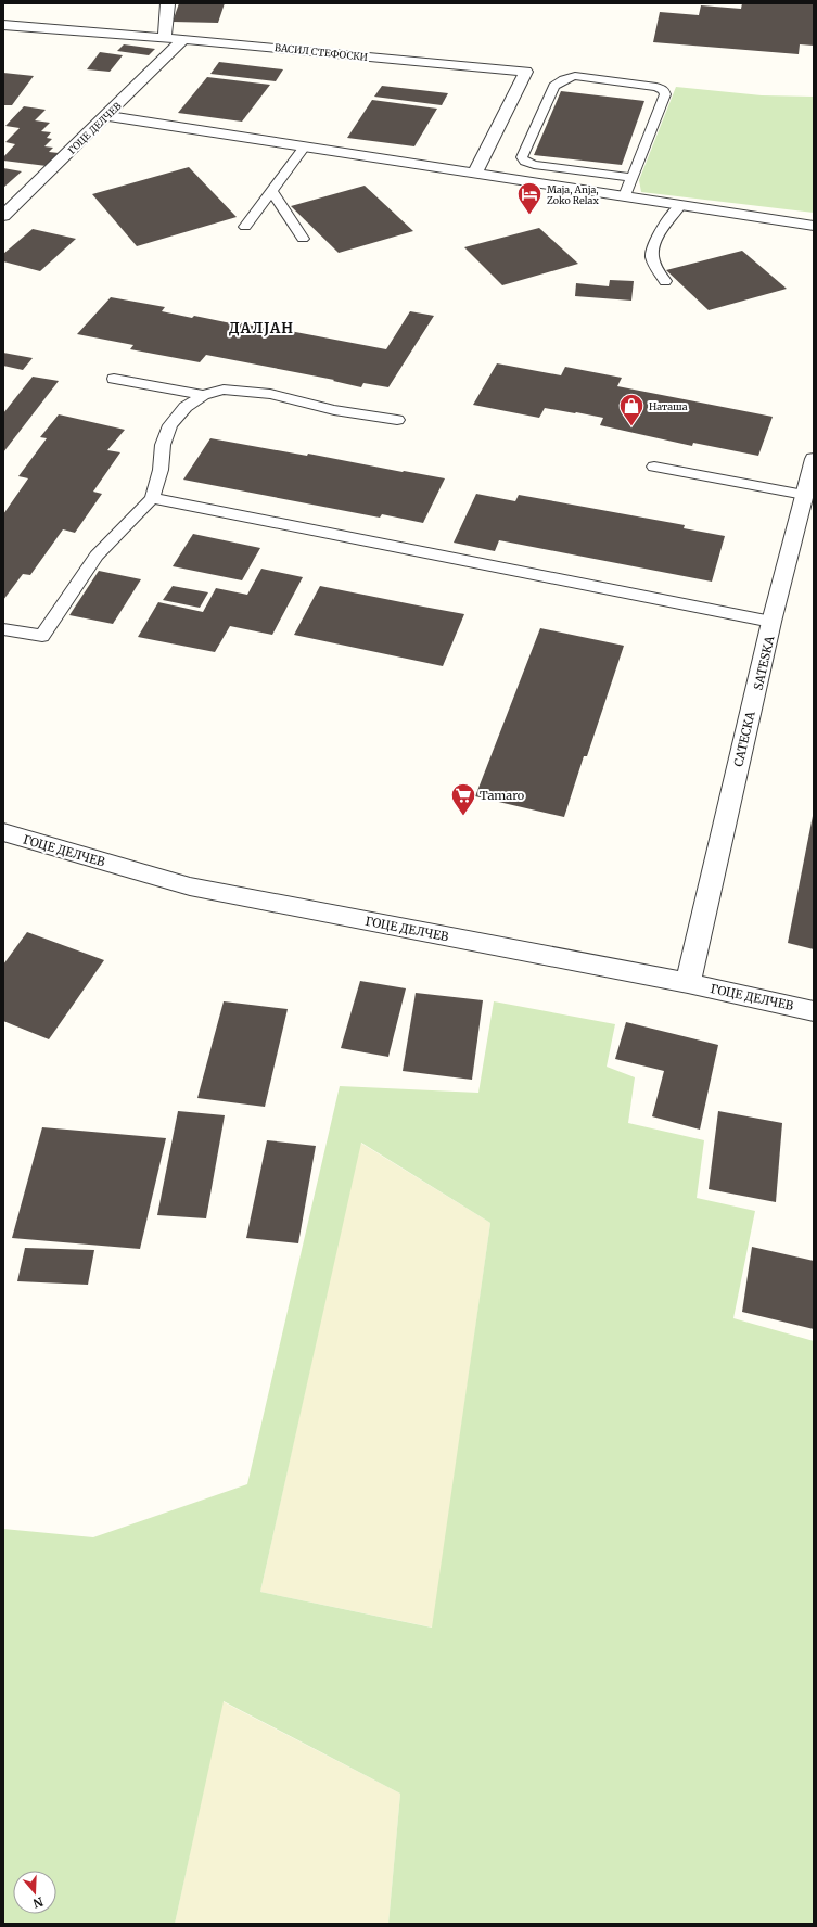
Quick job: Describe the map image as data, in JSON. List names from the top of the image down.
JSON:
{
  "streets": {
    "street": [
      "ВАСИЛ СТЕФОСКИ",
      "ГОЦЕ ДЕЛЧЕВ",
      "SATESKA",
      "САТЕСКА"
    ]
  },
  "crossings": [
    ["ВАСИЛ СТЕФОСКИ", "ГОЦЕ ДЕЛЧЕВ"],
    ["ГОЦЕ ДЕЛЧЕВ", "SATESKA"],
    ["ГОЦЕ ДЕЛЧЕВ", "САТЕСКА"],
    ["SATESKA", "САТЕСКА"]
  ],
  "districts": ["ДАЛЈАН"],
  "places": {
    "hotel": ["Maja, Anja, Zoko Relax"],
    "shop": ["Наташа"],
    "supermarket": ["Tamaro"]
  },
  "north": "bottom"
}
